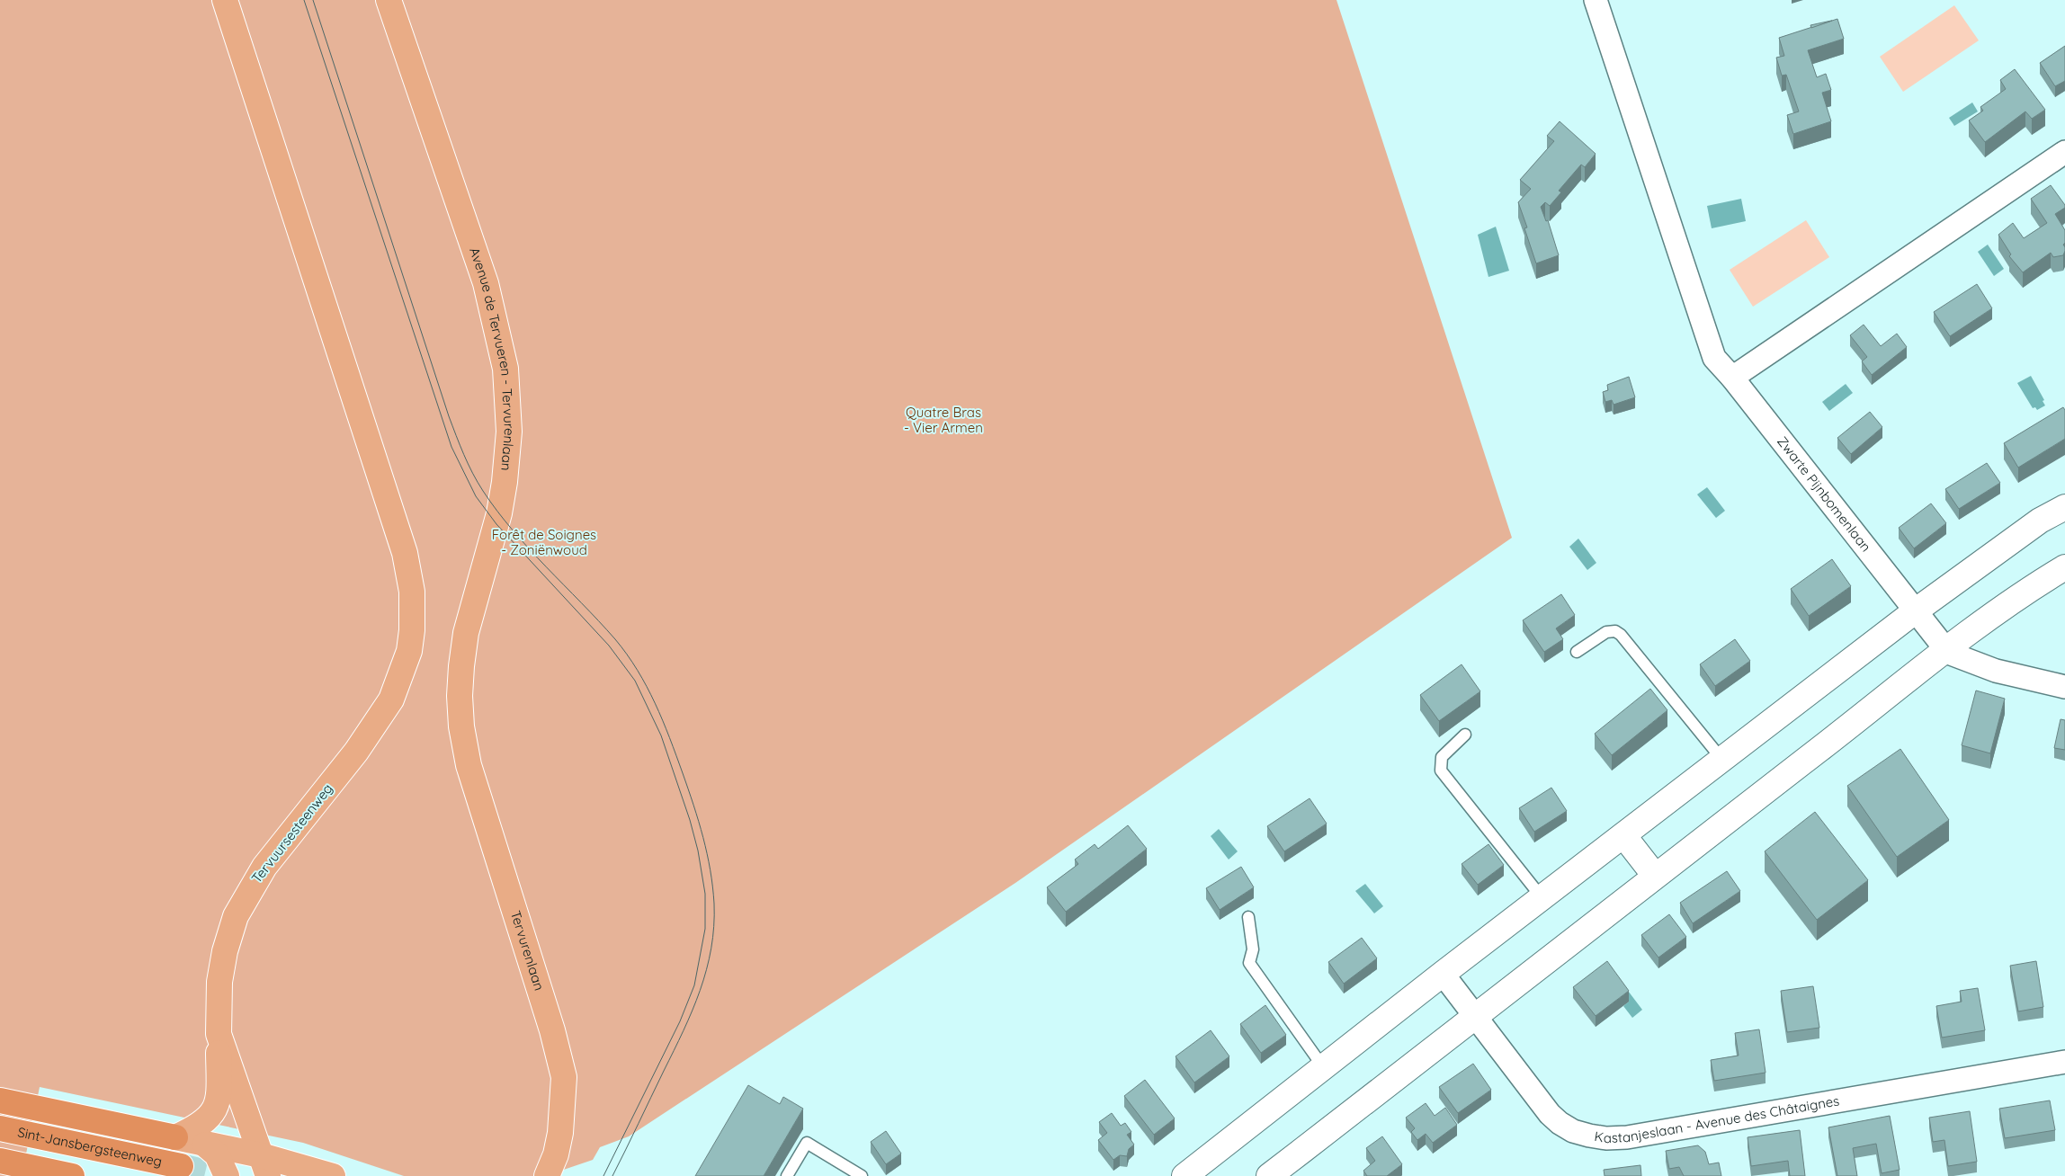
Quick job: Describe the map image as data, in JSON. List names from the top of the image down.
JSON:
{
  "streets": {
    "highway": ["Sint-Jansbergsteenweg"],
    "main road": ["Avenue de Tervueren - Tervurenlaan", "Tervuursesteenweg", "Tervurenlaan"],
    "street": ["Zwarte Pijnbomenlaan", "Kastanjeslaan - Avenue des Châtaignes"]
  },
  "crossings": [
    ["Avenue de Tervueren - Tervurenlaan", "Tervurenlaan"]
  ],
  "parks": ["Quatre Bras - Vier Armen", "Forêt de Soignes - Zoniënwoud"]
}
